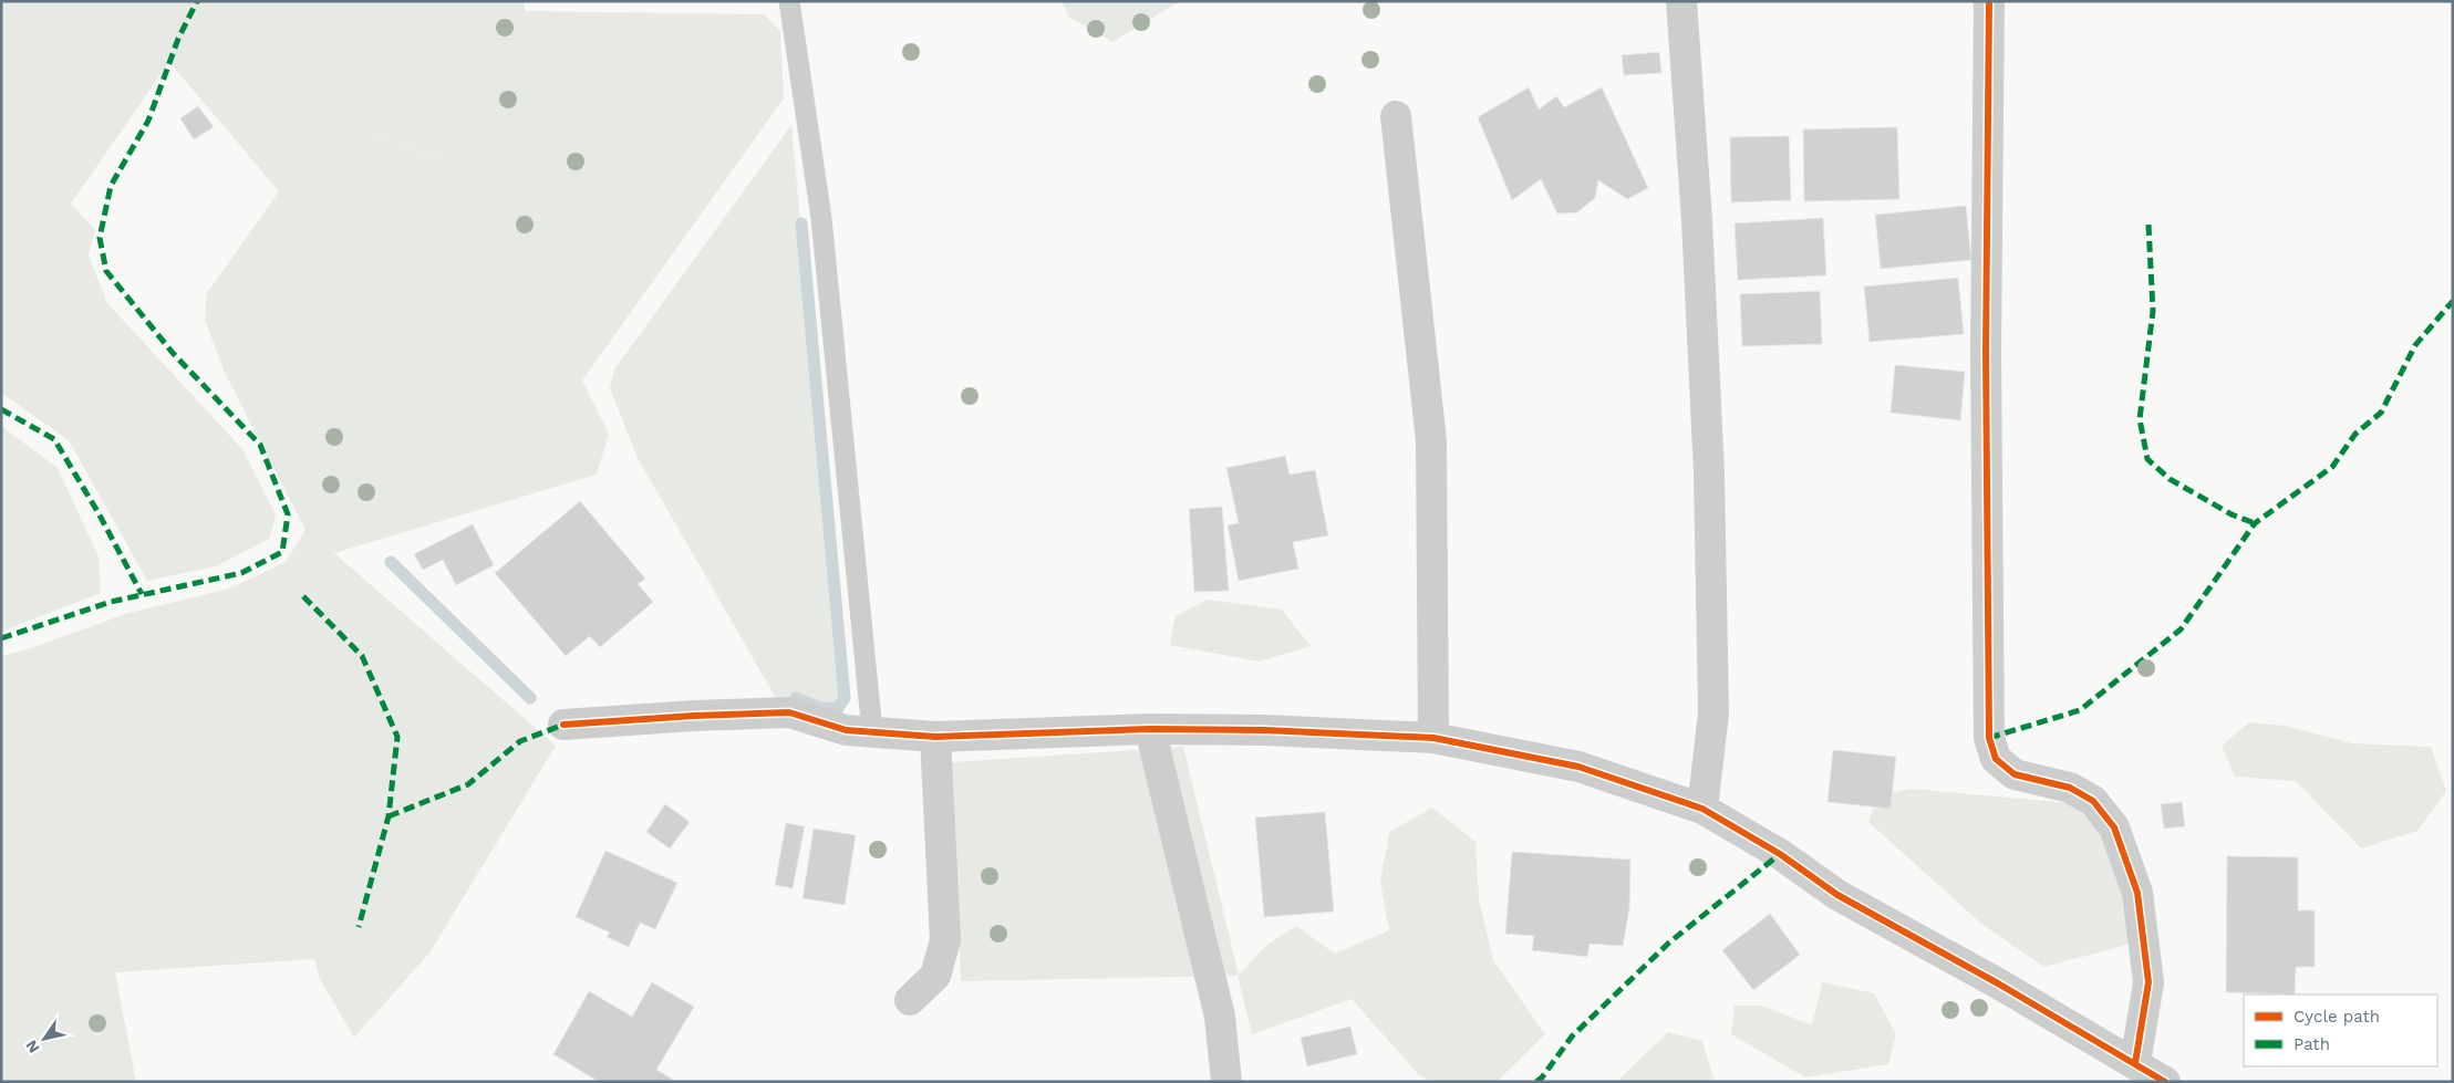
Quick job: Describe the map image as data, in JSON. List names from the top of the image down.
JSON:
{
  "legend": ["Cycle path", "Path"],
  "north": "bottom left"
}
